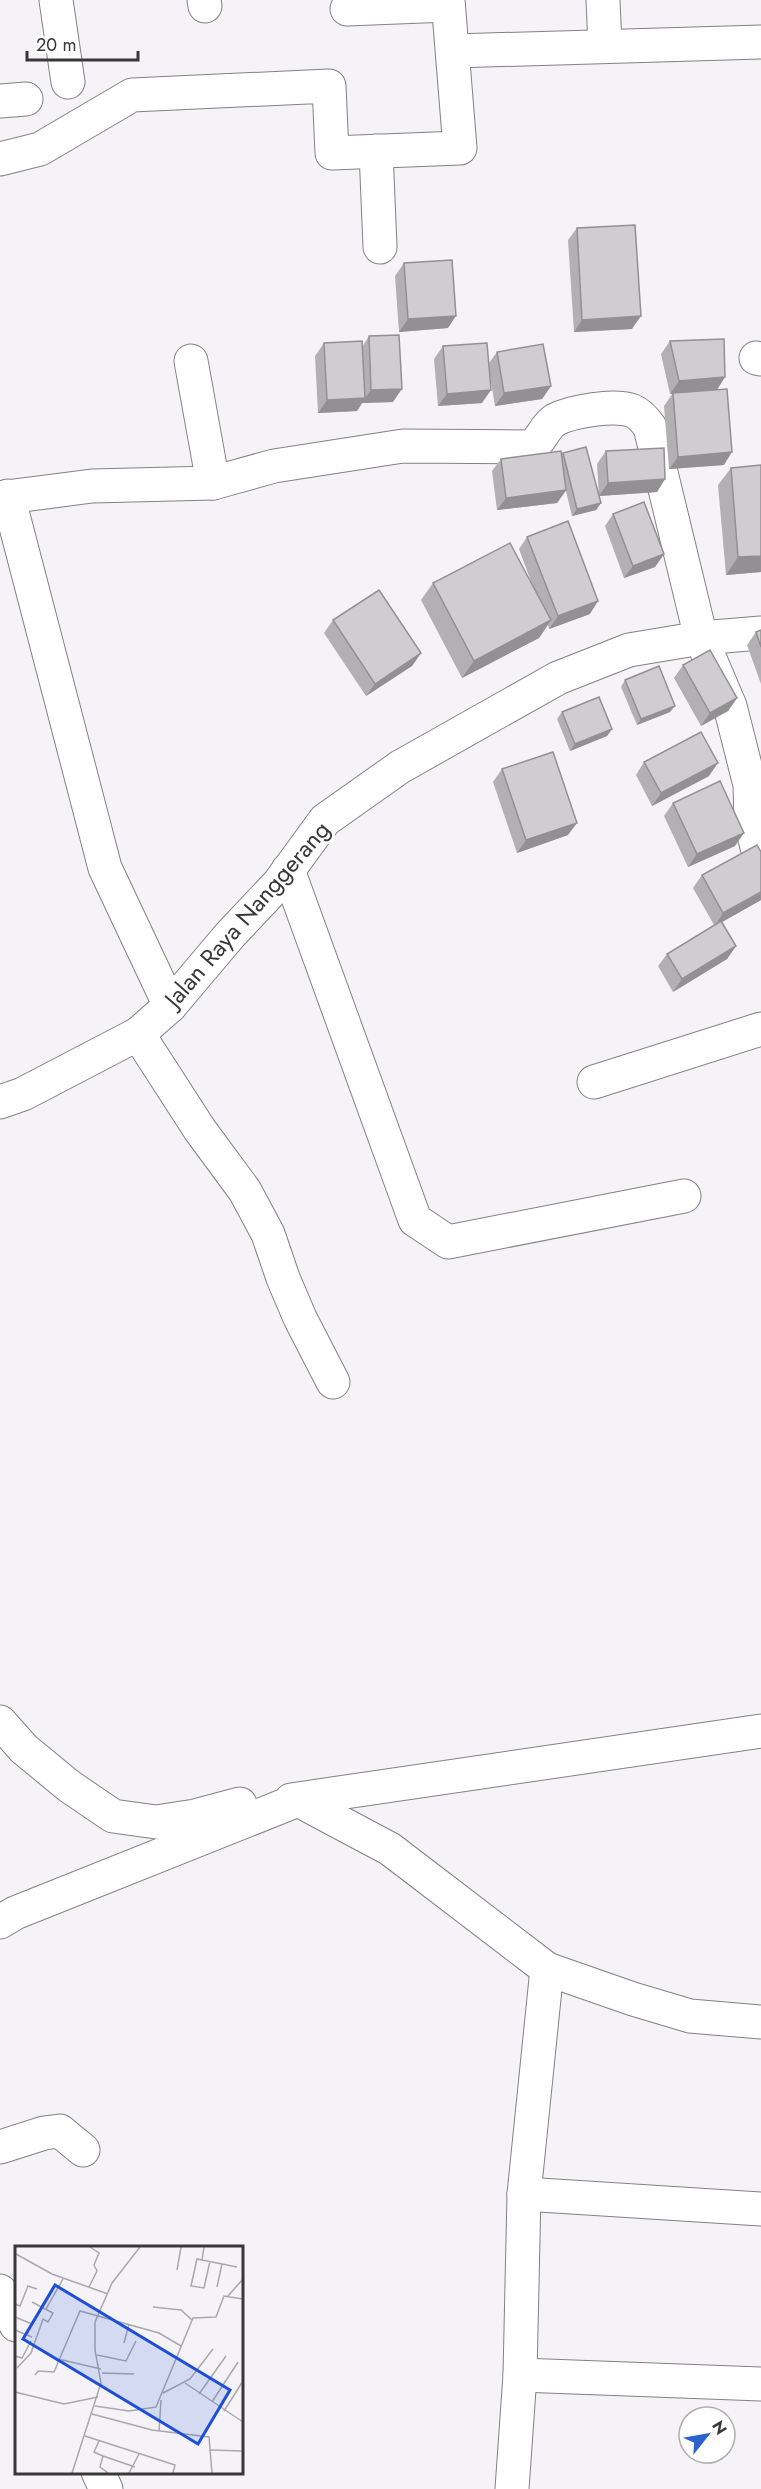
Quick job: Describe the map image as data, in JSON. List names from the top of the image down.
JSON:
{
  "streets": {
    "street": ["Jalan Raya Nanggerang"]
  },
  "scale_bar": "20 m",
  "north": "top right"
}
